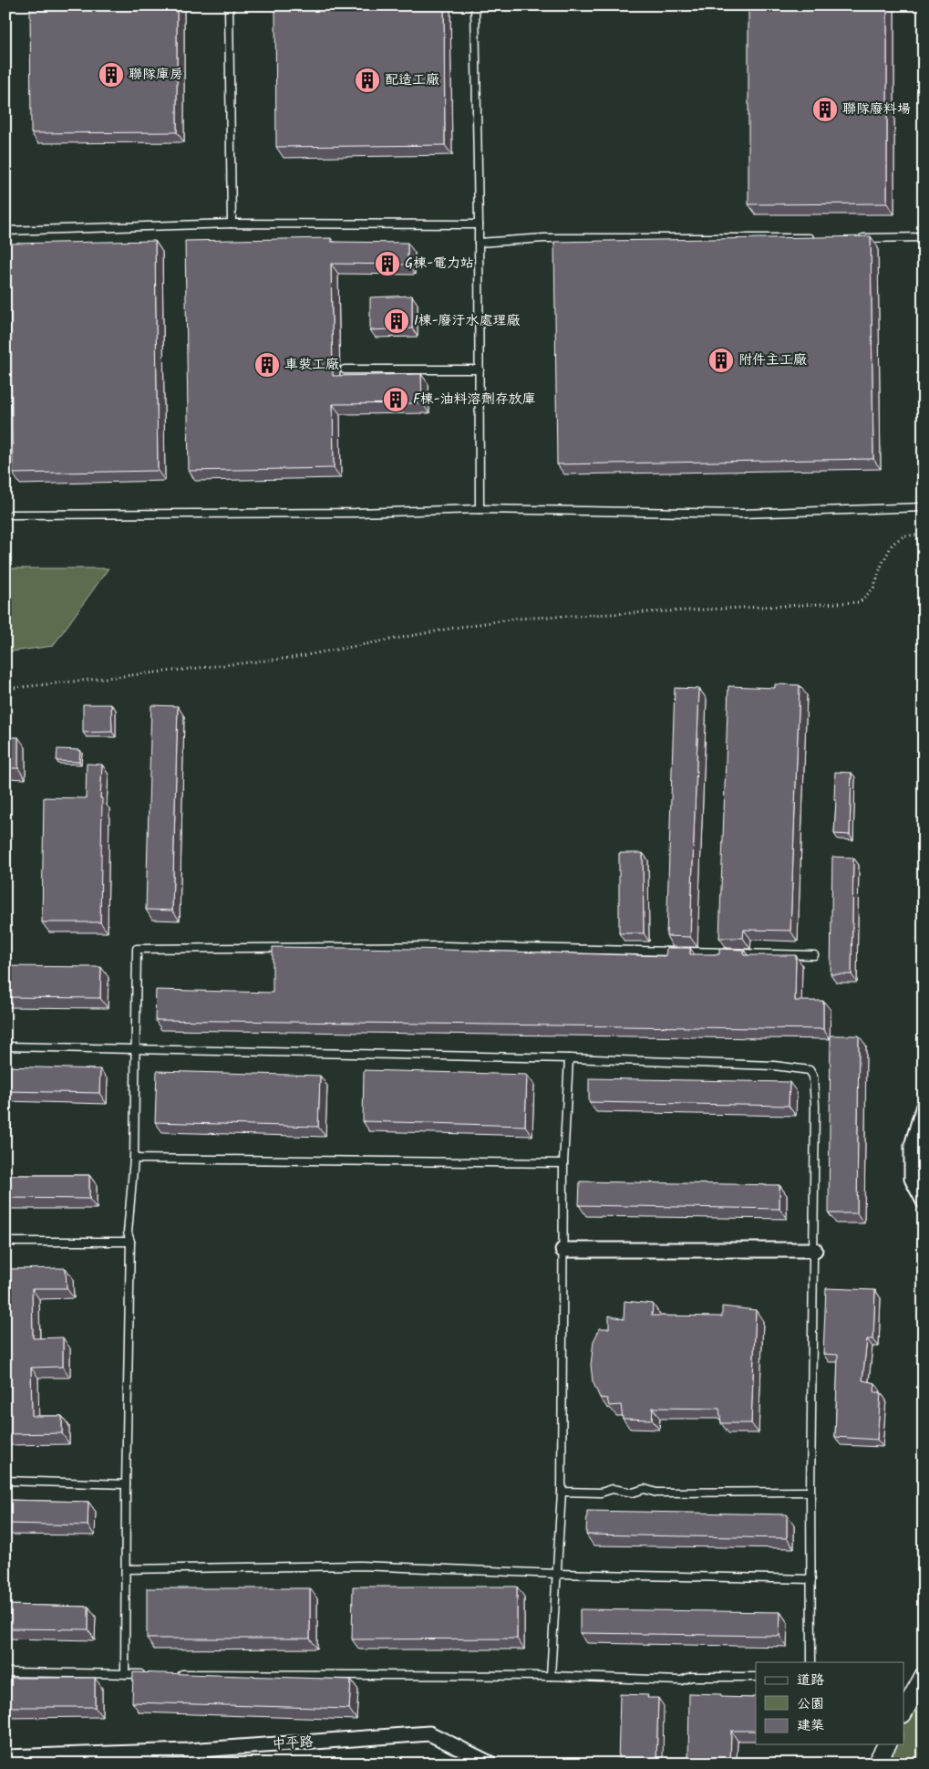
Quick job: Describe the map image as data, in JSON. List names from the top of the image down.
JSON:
{
  "streets": {
    "street": ["中平路"]
  },
  "places": {
    "building": [
      "聯隊庫房",
      "配造工廠",
      "聯隊廢料場",
      "G棟-電力站",
      "I棟-廢汙水處理廠",
      "附件主工廠",
      "車裝工廠",
      "F棟-油料溶劑存放庫"
    ]
  },
  "legend": ["道路", "公園", "建築"]
}
